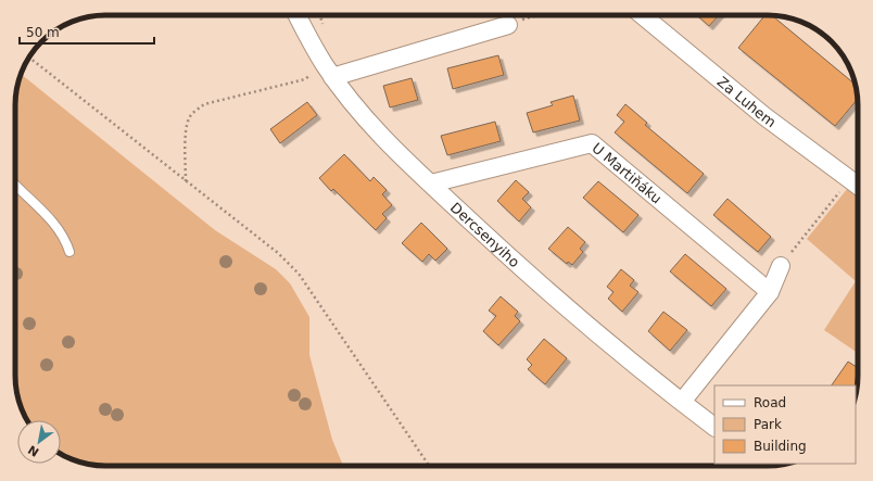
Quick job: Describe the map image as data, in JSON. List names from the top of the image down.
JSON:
{
  "streets": {
    "street": ["Za Luhem", "U Martiňáku", "Dercsenyiho"]
  },
  "crossings": [
    ["U Martiňáku", "Dercsenyiho"]
  ],
  "legend": ["Road", "Park", "Building"],
  "scale_bar": "50 m",
  "north": "bottom left"
}
